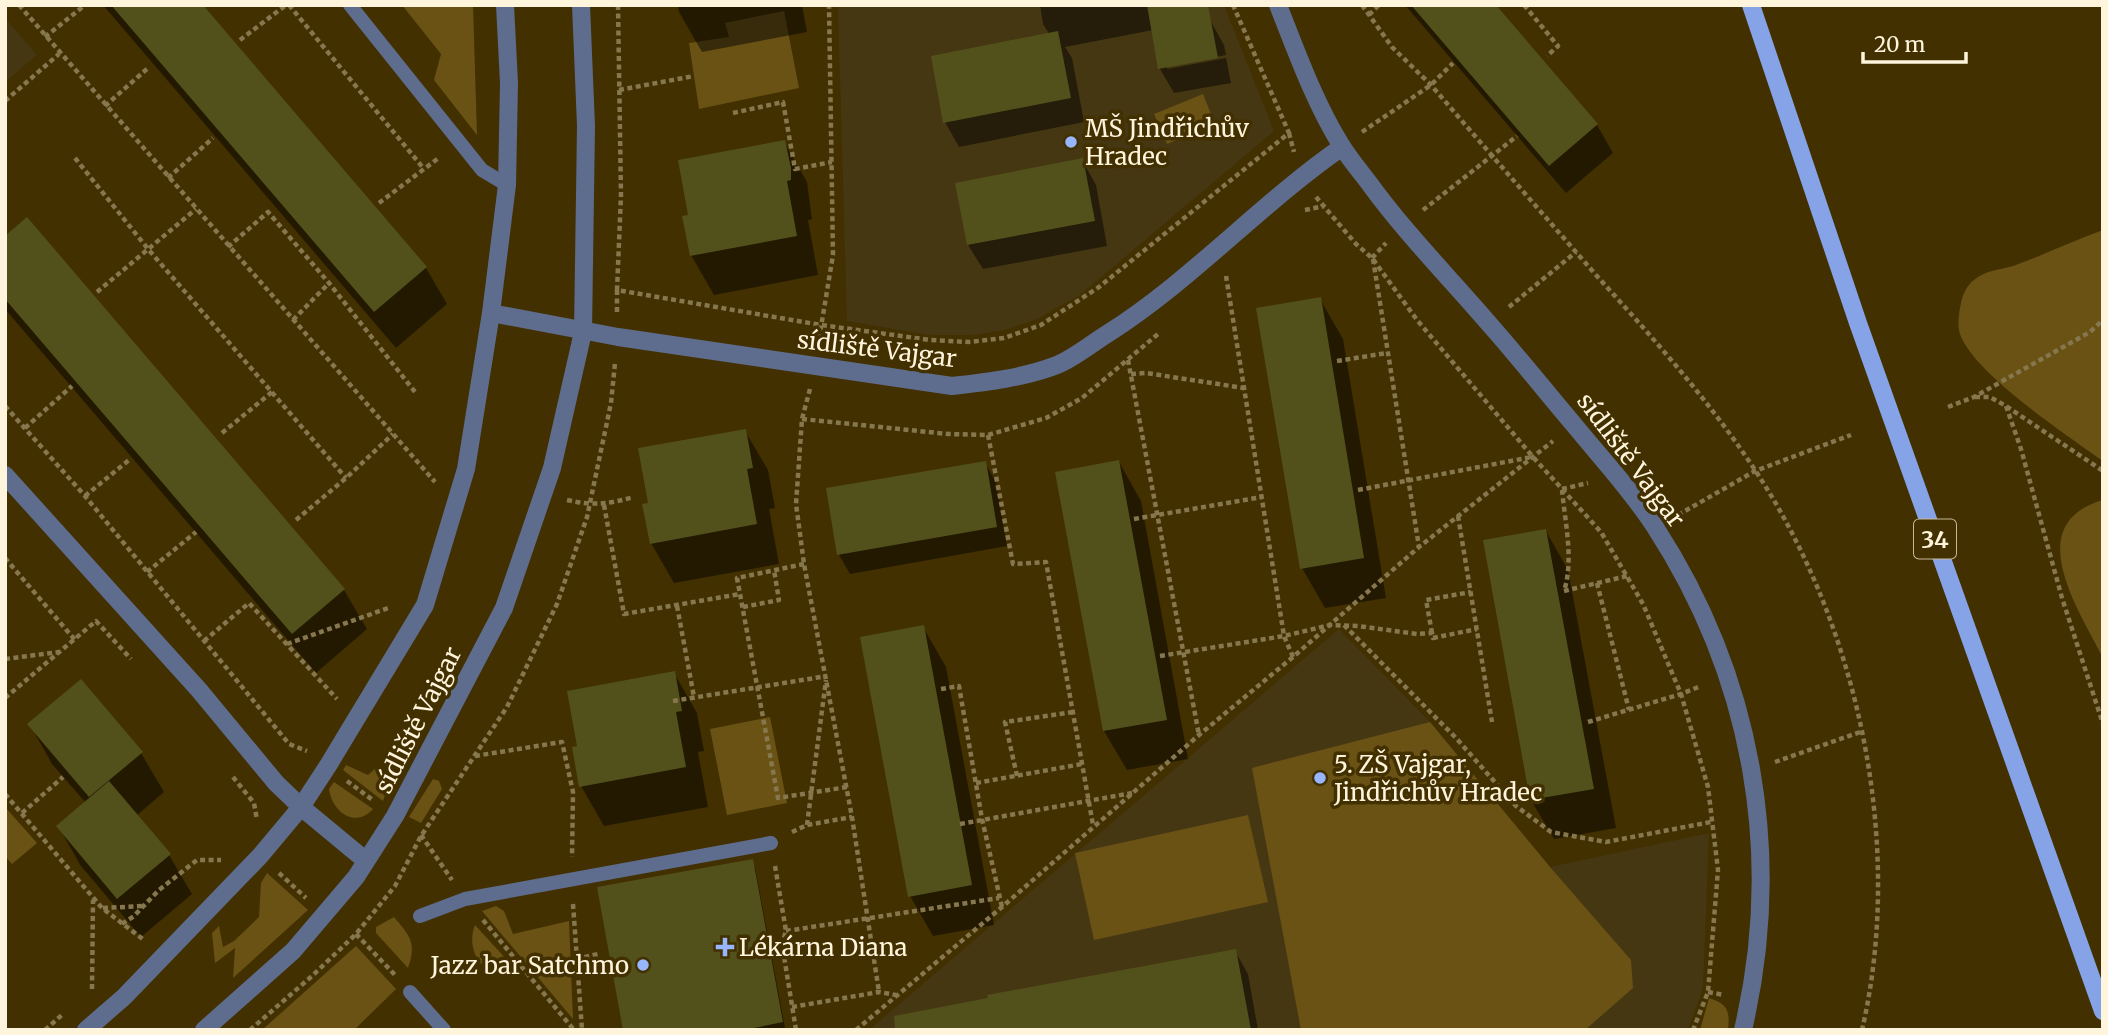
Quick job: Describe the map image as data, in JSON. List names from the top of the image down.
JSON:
{
  "streets": {
    "main road": ["34"],
    "street": ["sídliště Vajgar"]
  },
  "places": {
    "other": ["MŠ Jindřichův Hradec", "5. ZŠ Vajgar, Jindřichův Hradec", "Jazz bar Satchmo"],
    "health": ["Lékárna Diana"]
  },
  "scale_bar": "20 m"
}
